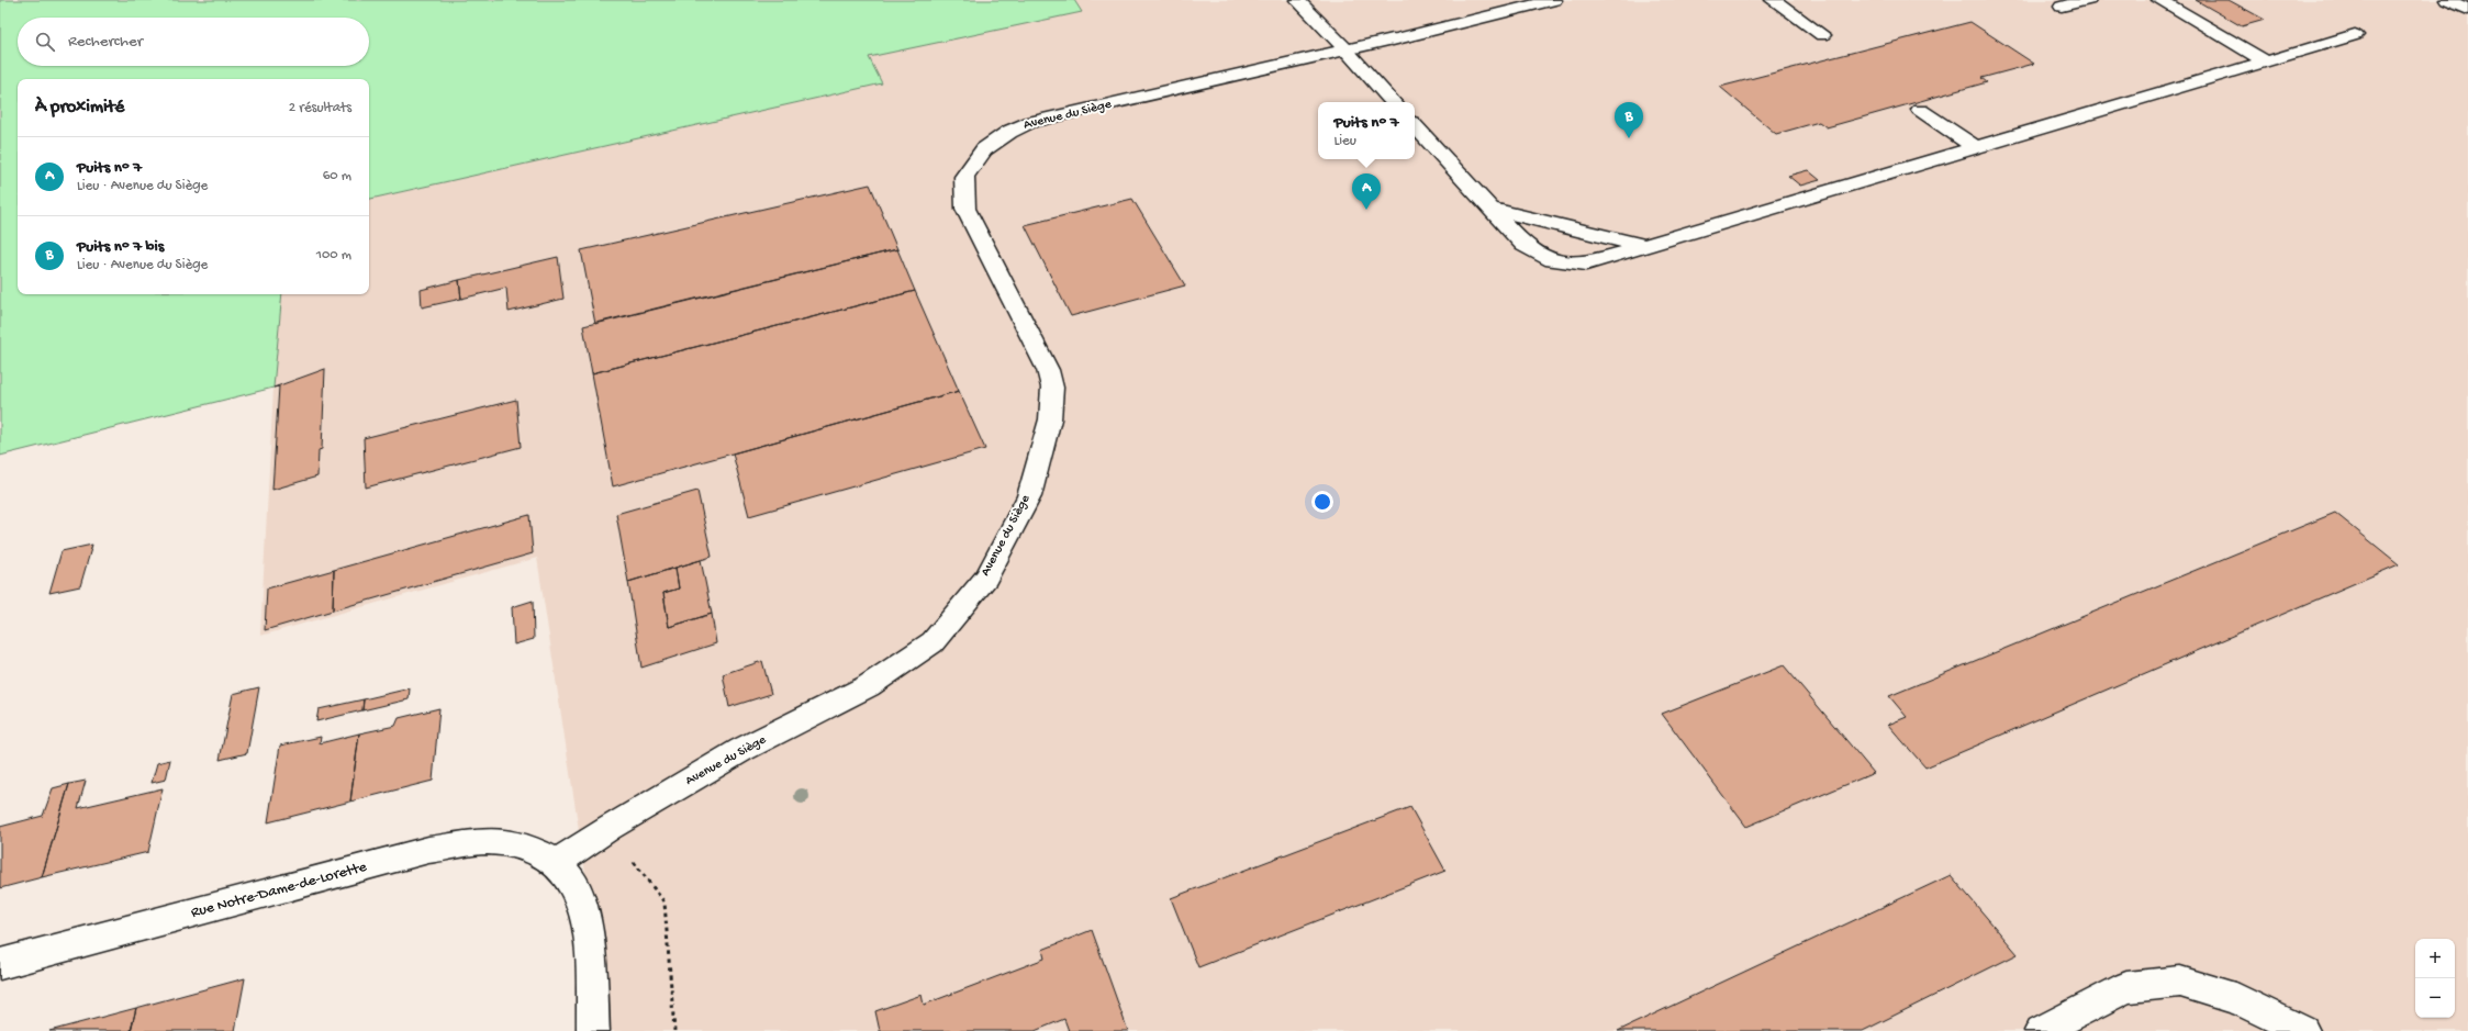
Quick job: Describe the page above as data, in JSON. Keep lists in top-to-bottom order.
{
  "streets": {
    "street": ["Avenue du Siège", "Rue Notre-Dame-de-Lorette"]
  },
  "crossings": [
    ["Avenue du Siège", "Rue Notre-Dame-de-Lorette"]
  ],
  "page": {
    "search": "Rechercher",
    "heading": ["À proximité", "2 résultats"],
    "popup": ["Puits n° 7", "Lieu"],
    "pins": ["B", "A"],
    "list": [
      {
        "mark": "A",
        "name": "Puits n° 7",
        "note": "Lieu · Avenue du Siège",
        "value": "60 m"
      },
      {
        "mark": "B",
        "name": "Puits n° 7 bis",
        "note": "Lieu · Avenue du Siège",
        "value": "100 m"
      }
    ],
    "map_buttons": ["+", "−"]
  }
}
